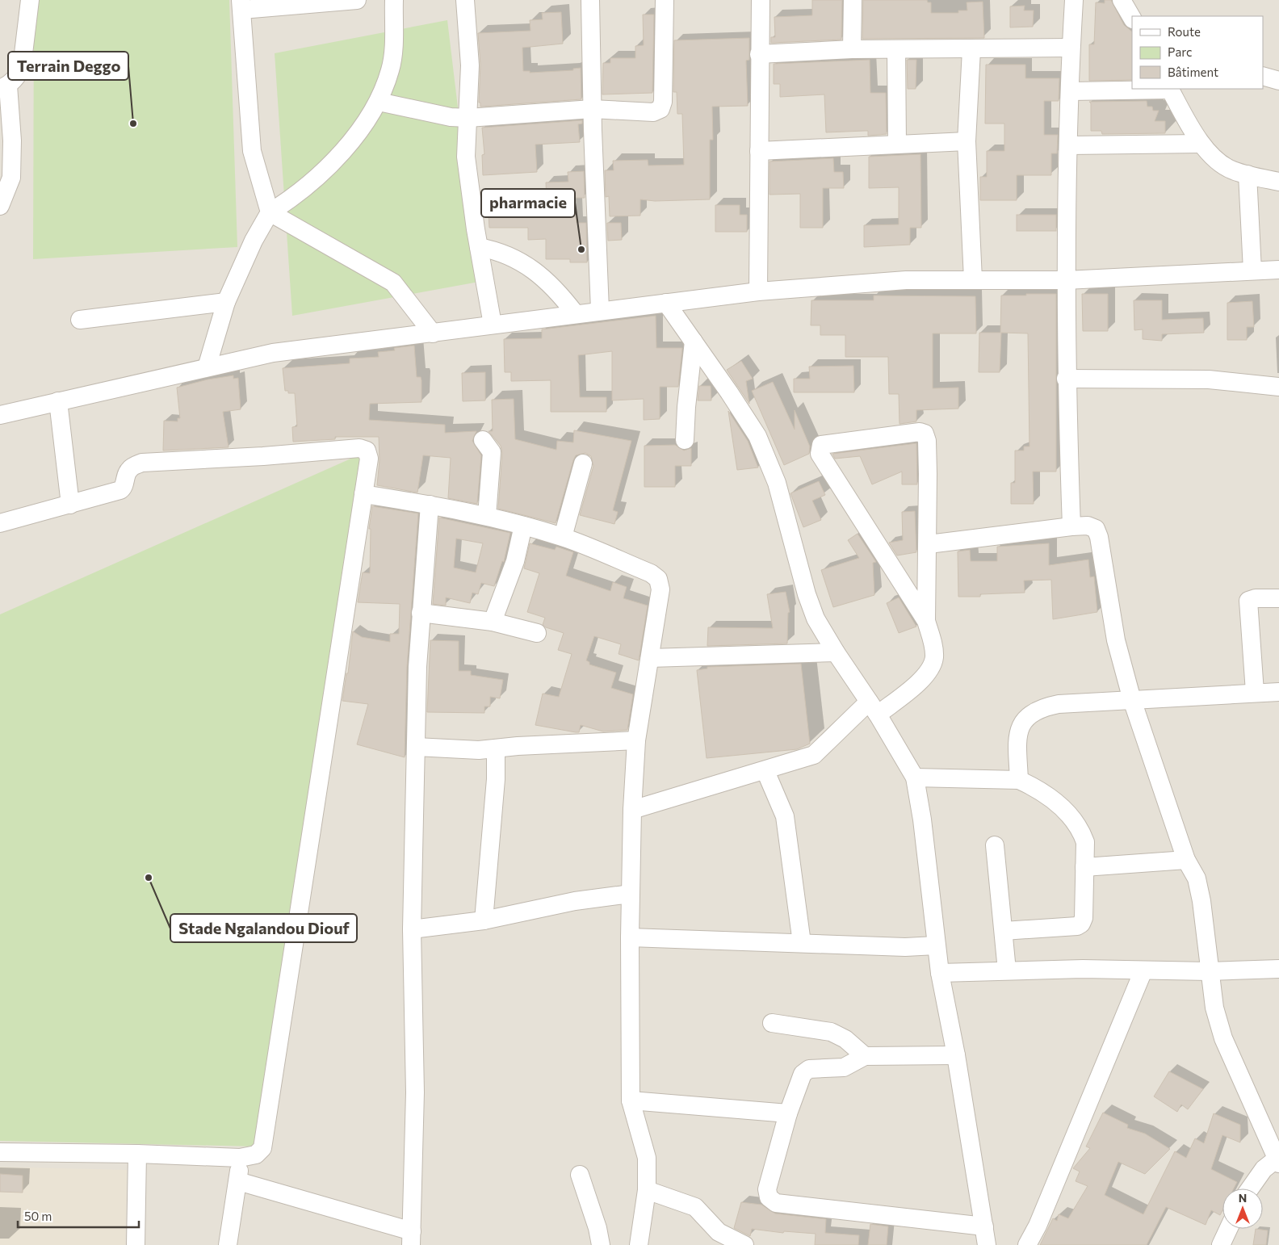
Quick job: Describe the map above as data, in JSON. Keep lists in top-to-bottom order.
{
  "places": ["Terrain Deggo", "pharmacie", "Stade Ngalandou Diouf"],
  "legend": ["Route", "Parc", "Bâtiment"],
  "scale_bar": "50 m",
  "north": "top"
}
